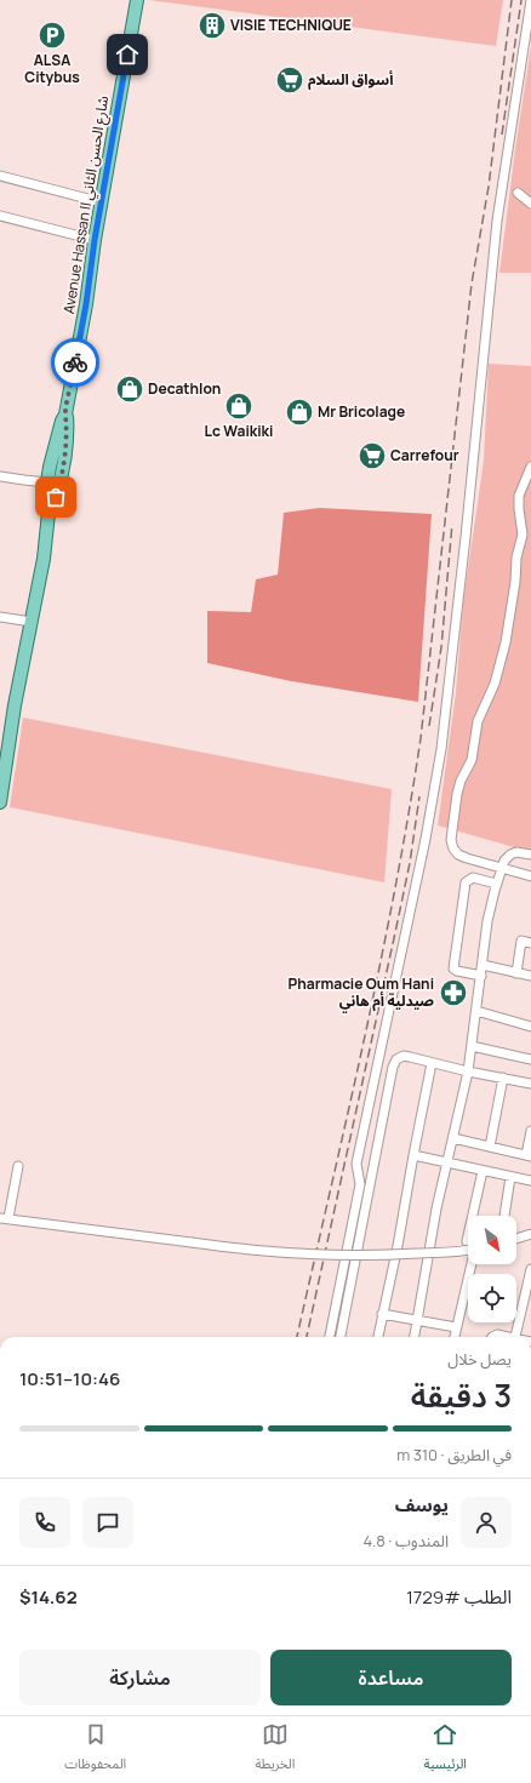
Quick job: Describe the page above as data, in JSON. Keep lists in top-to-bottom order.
{
  "streets": {
    "main road": ["Avenue Hassan II شارع الحسن الثاني"]
  },
  "places": {
    "building": ["VISIE TECHNIQUE"],
    "parking": ["ALSA Citybus"],
    "supermarket": ["أسواق السلام", "Carrefour"],
    "shop": ["Decathlon", "Lc Waikiki", "Mr Bricolage"],
    "pharmacy": ["Pharmacie Oum Hani صيدلية أم هاني"]
  },
  "north": "bottom right",
  "page": {
    "heading": ["3 دقيقة", "يصل خلال", "10:46–10:51"],
    "panel": [
      "يوسف",
      "المندوب · 4.8",
      "الطلب #1729",
      "$14.62"
    ],
    "bar": "في الطريق · 310 m",
    "buttons": ["مساعدة", "مشاركة"],
    "tabs": ["الرئيسية", "الخريطة", "المحفوظات"]
  }
}
